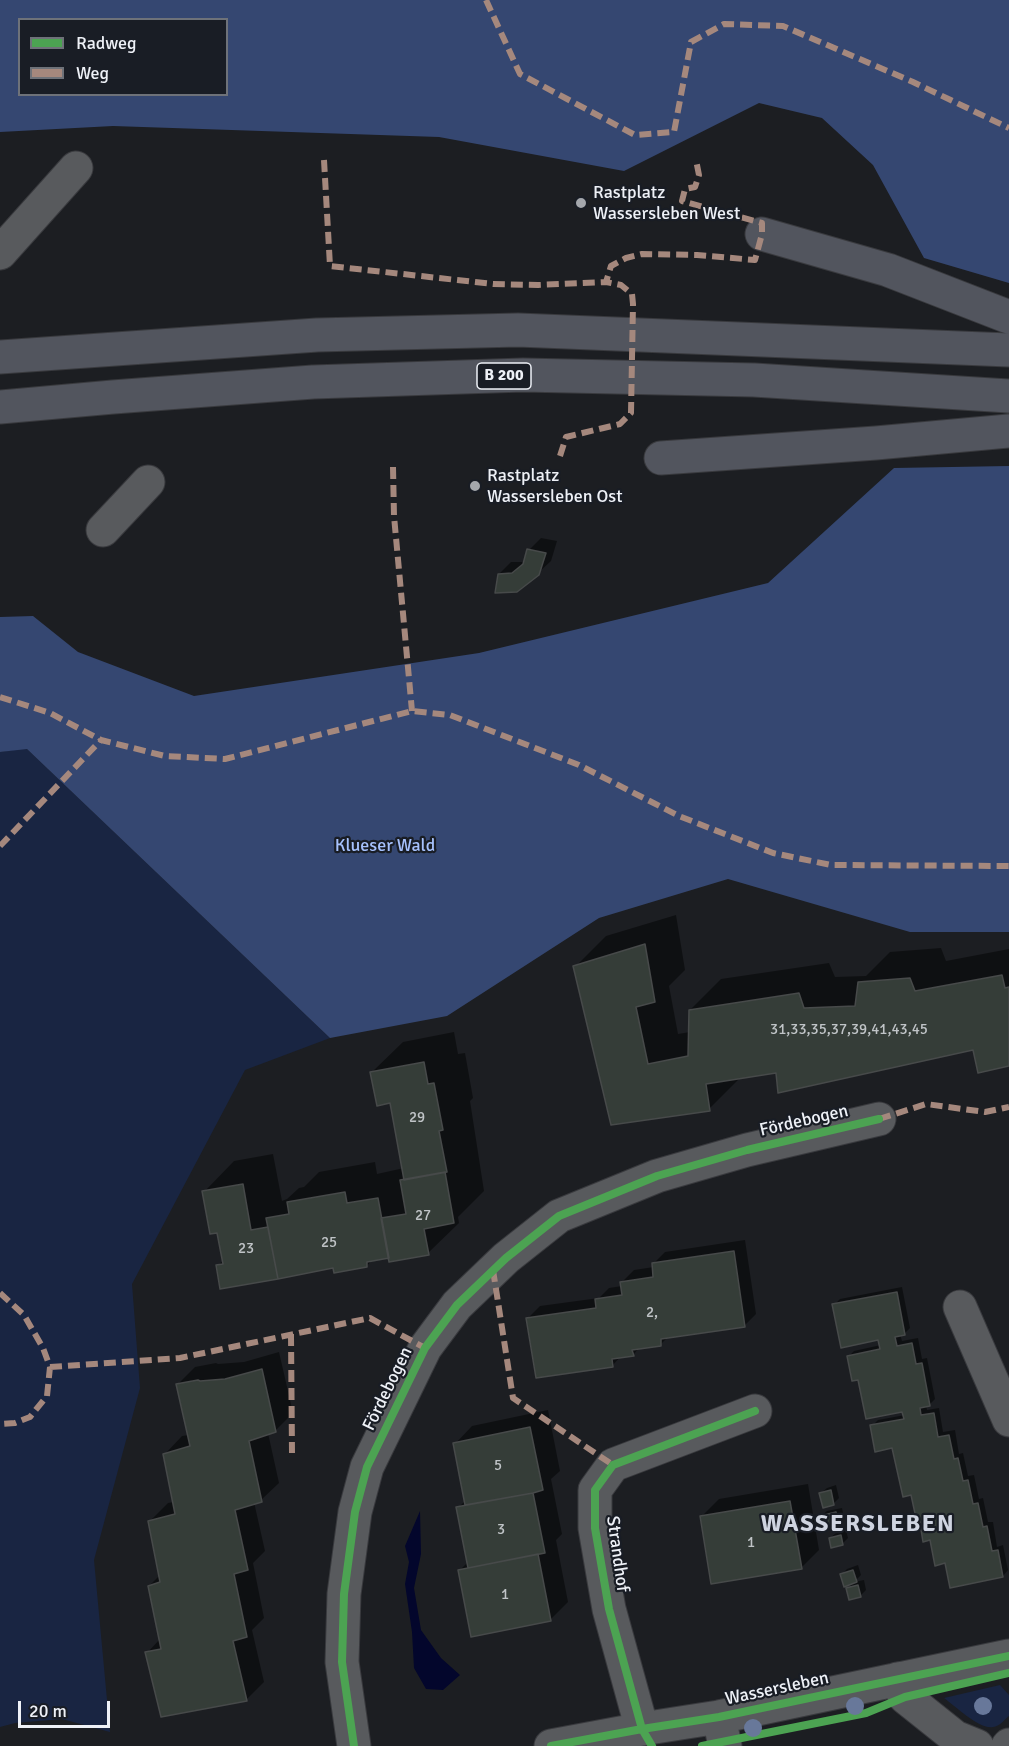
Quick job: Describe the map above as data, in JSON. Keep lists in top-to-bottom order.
{
  "streets": {
    "highway": ["B 200"],
    "street": ["Fördebogen", "Strandhof", "Wassersleben"]
  },
  "crossings": [
    ["Strandhof", "Wassersleben"]
  ],
  "districts": ["WASSERSLEBEN"],
  "parks": ["Klueser Wald"],
  "places": ["Rastplatz Wassersleben West", "Rastplatz Wassersleben Ost"],
  "house_numbers": [
    "31,33,35,37,39,41,43,45",
    "29",
    "27",
    "25",
    "23",
    "2,",
    "5",
    "3",
    "1",
    "1"
  ],
  "legend": ["Radweg", "Weg"],
  "scale_bar": "20 m"
}
